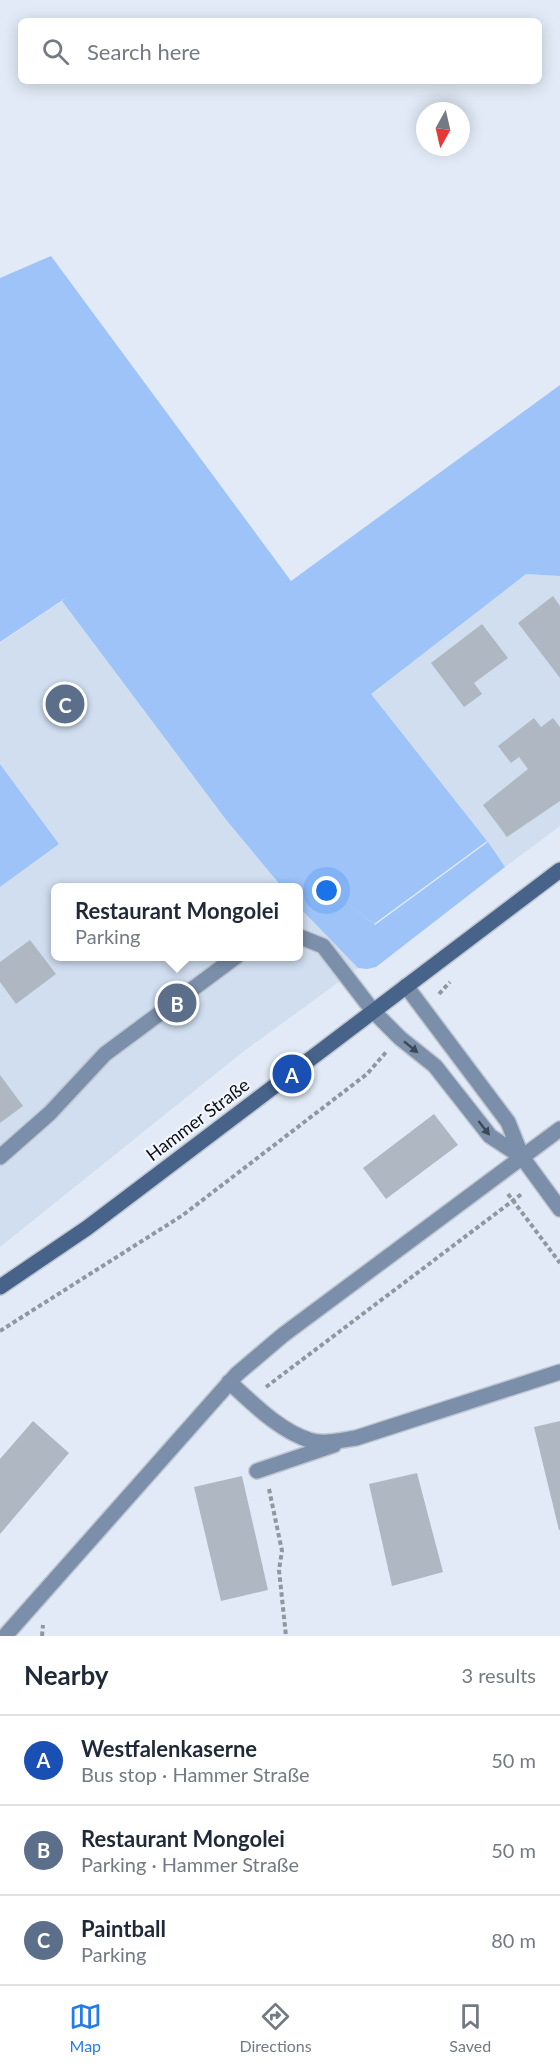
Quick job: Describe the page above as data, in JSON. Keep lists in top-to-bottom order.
{
  "streets": {
    "main road": ["Hammer Straße"]
  },
  "north": "bottom",
  "page": {
    "search": "Search here",
    "pins": ["C", "B", "A"],
    "popup": ["Restaurant Mongolei", "Parking"],
    "heading": ["Nearby", "3 results"],
    "list": [
      {
        "mark": "A",
        "name": "Westfalenkaserne",
        "note": "Bus stop · Hammer Straße",
        "value": "50 m"
      },
      {
        "mark": "B",
        "name": "Restaurant Mongolei",
        "note": "Parking · Hammer Straße",
        "value": "50 m"
      },
      {
        "mark": "C",
        "name": "Paintball",
        "note": "Parking",
        "value": "80 m"
      }
    ],
    "nav": ["Map", "Directions", "Saved"]
  }
}
